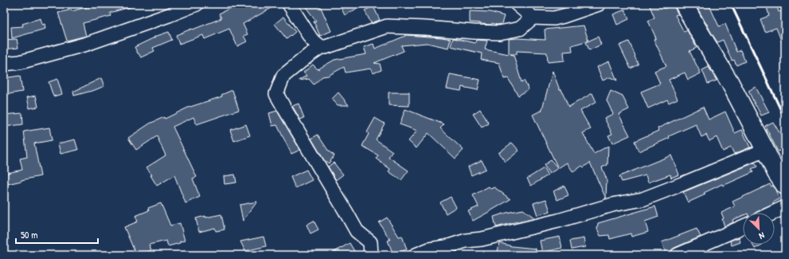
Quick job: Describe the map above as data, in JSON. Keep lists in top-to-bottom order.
{
  "scale_bar": "50 m",
  "north": "bottom right"
}
